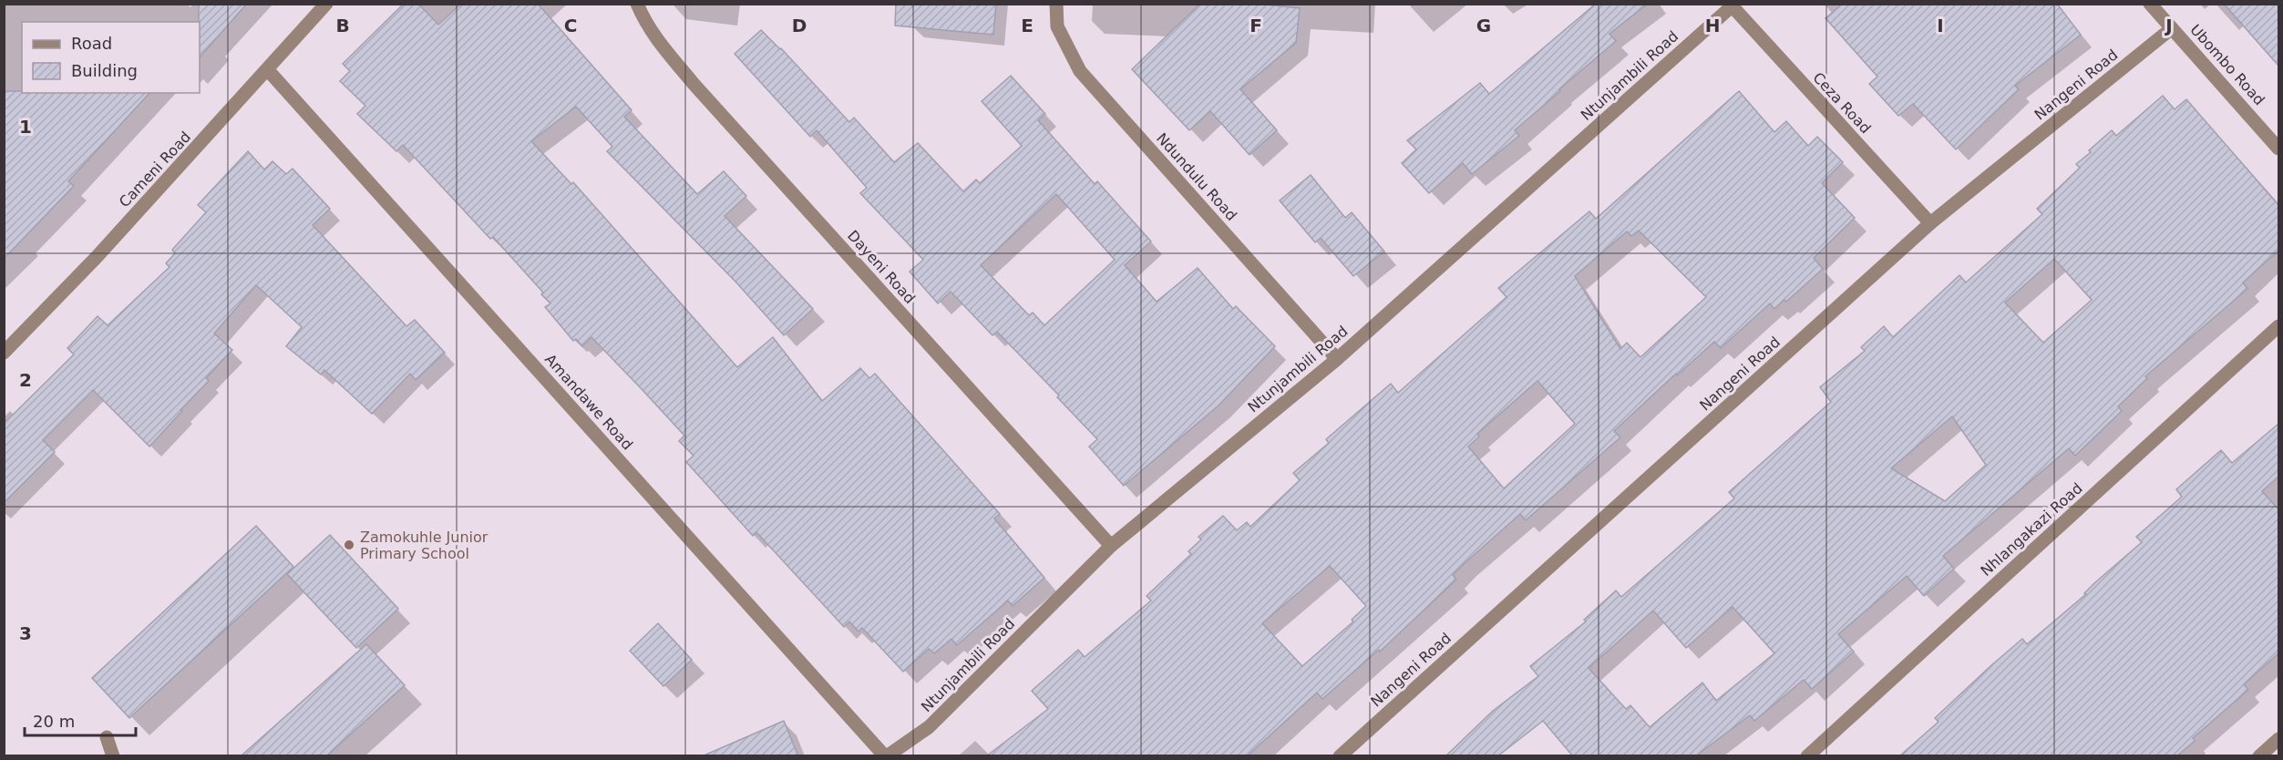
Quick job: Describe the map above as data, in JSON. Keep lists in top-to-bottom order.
{
  "streets": {
    "street": [
      "Ubombo Road",
      "Ntunjambili Road",
      "Nangeni Road",
      "Ceza Road",
      "Cameni Road",
      "Ndundulu Road",
      "Dayeni Road",
      "Amandawe Road",
      "Nhlangakazi Road"
    ]
  },
  "crossings": [
    ["Ubombo Road", "Nangeni Road"],
    ["Ntunjambili Road", "Ceza Road"],
    ["Ntunjambili Road", "Ndundulu Road"],
    ["Ntunjambili Road", "Dayeni Road"],
    ["Ntunjambili Road", "Amandawe Road"],
    ["Nangeni Road", "Ceza Road"],
    ["Cameni Road", "Amandawe Road"]
  ],
  "places": ["Zamokuhle Junior Primary School"],
  "legend": ["Road", "Building"],
  "scale_bar": "20 m",
  "grid": {
    "columns": [
      "B",
      "C",
      "D",
      "E",
      "F",
      "G",
      "H",
      "I",
      "J"
    ],
    "rows": ["1", "2", "3"]
  }
}
